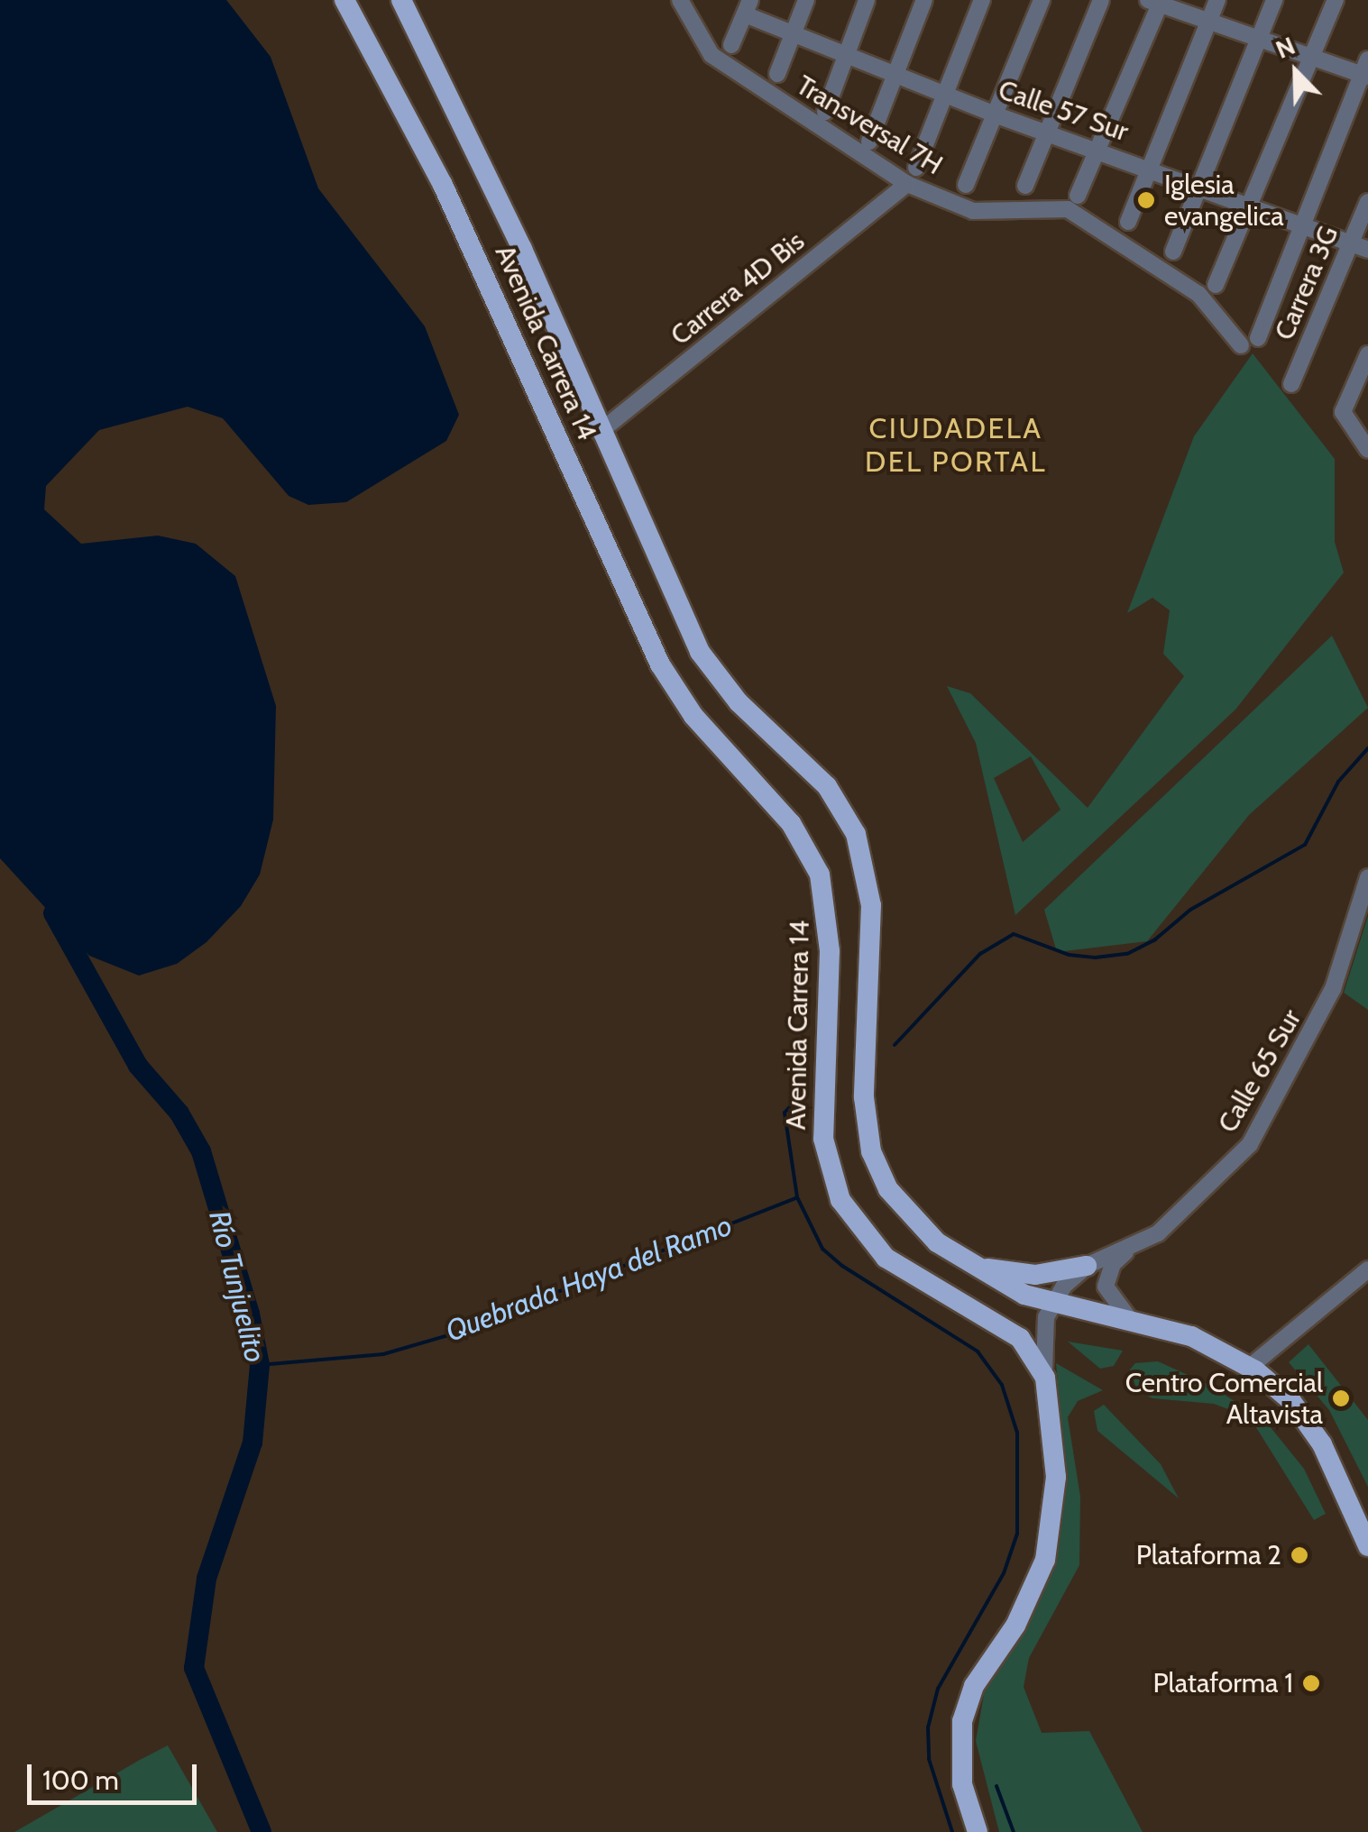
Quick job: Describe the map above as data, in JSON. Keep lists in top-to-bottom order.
{
  "streets": {
    "main road": ["Avenida Carrera 14"],
    "street": [
      "Calle 57 Sur",
      "Transversal 7H",
      "Carrera 3G",
      "Carrera 4D Bis",
      "Calle 65 Sur"
    ]
  },
  "crossings": [
    ["Calle 57 Sur", "Carrera 3G"],
    ["Transversal 7H", "Carrera 4D Bis"],
    ["Carrera 4D Bis", "Avenida Carrera 14"],
    ["Avenida Carrera 14", "Calle 65 Sur"]
  ],
  "districts": ["CIUDADELA DEL PORTAL"],
  "water": ["Quebrada Haya del Ramo", "Río Tunjuelito"],
  "places": [
    "Iglesia evangelica",
    "Centro Comercial Altavista",
    "Plataforma 2",
    "Plataforma 1"
  ],
  "scale_bar": "100 m",
  "north": "top left"
}
